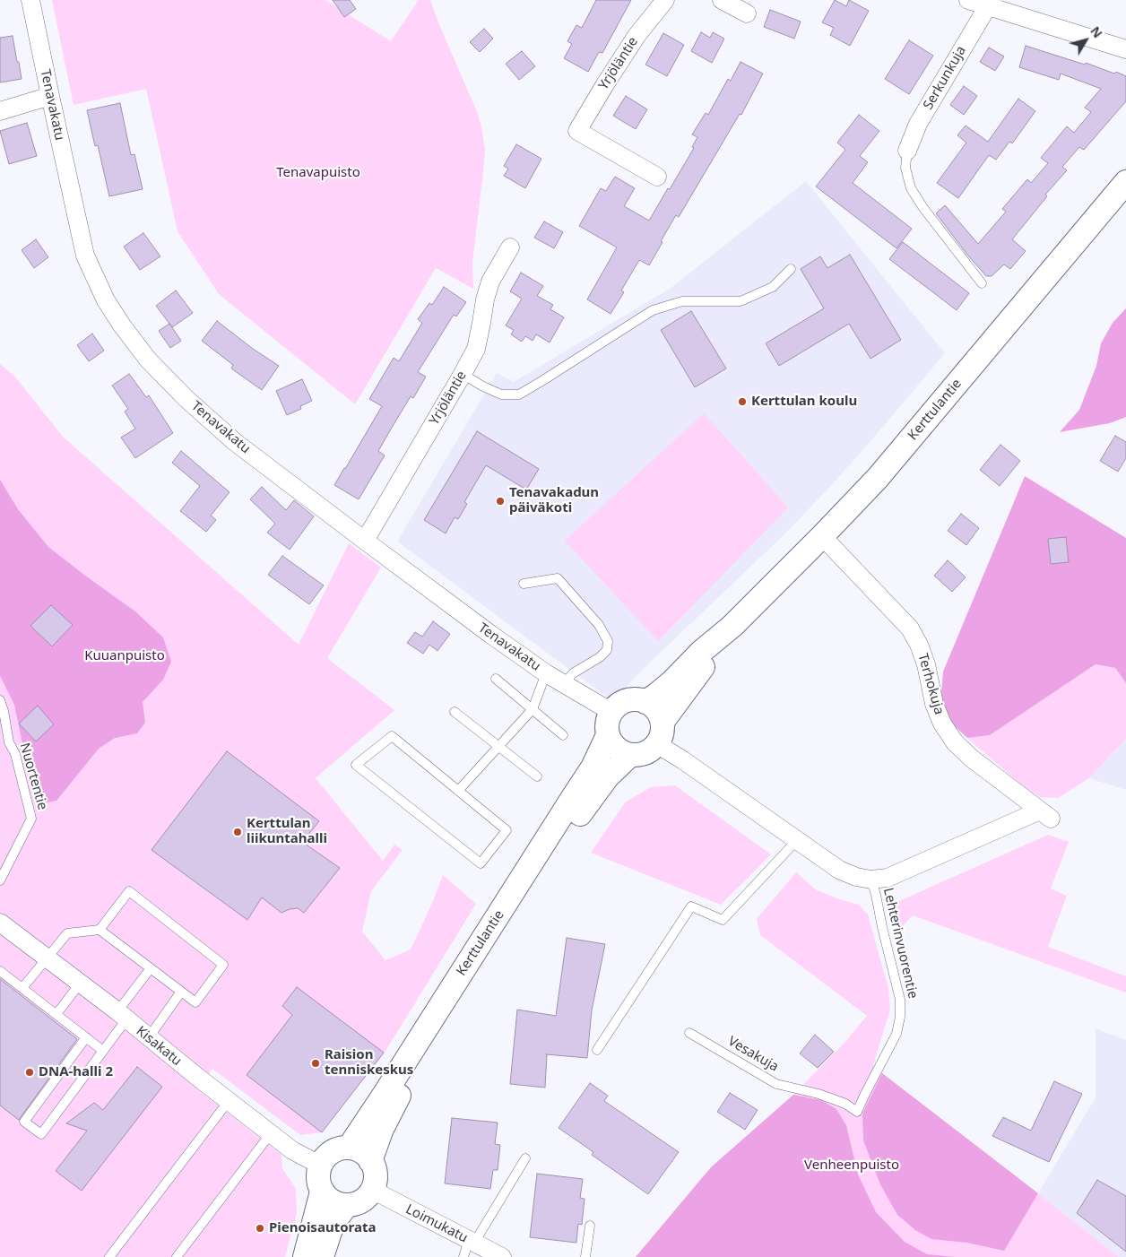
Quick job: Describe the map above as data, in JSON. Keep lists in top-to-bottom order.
{
  "streets": {
    "street": [
      "Yrjöläntie",
      "Serkunkuja",
      "Tenavakatu",
      "Kerttulantie",
      "Terhokuja",
      "Kisakatu",
      "Loimukatu"
    ],
    "lane": ["Nuortentie", "Lehterinvuorentie", "Vesakuja"]
  },
  "crossings": [
    ["Yrjöläntie", "Tenavakatu"],
    ["Tenavakatu", "Kerttulantie"],
    ["Kerttulantie", "Terhokuja"],
    ["Kerttulantie", "Kisakatu"],
    ["Kerttulantie", "Loimukatu"],
    ["Terhokuja", "Lehterinvuorentie"],
    ["Lehterinvuorentie", "Vesakuja"],
    ["Kisakatu", "Loimukatu"]
  ],
  "parks": ["Tenavapuisto", "Kuuanpuisto", "Venheenpuisto"],
  "places": [
    "Kerttulan koulu",
    "Tenavakadun päiväkoti",
    "Kerttulan liikuntahalli",
    "Raision tenniskeskus",
    "DNA-halli 2",
    "Pienoisautorata"
  ],
  "north": "top right"
}
